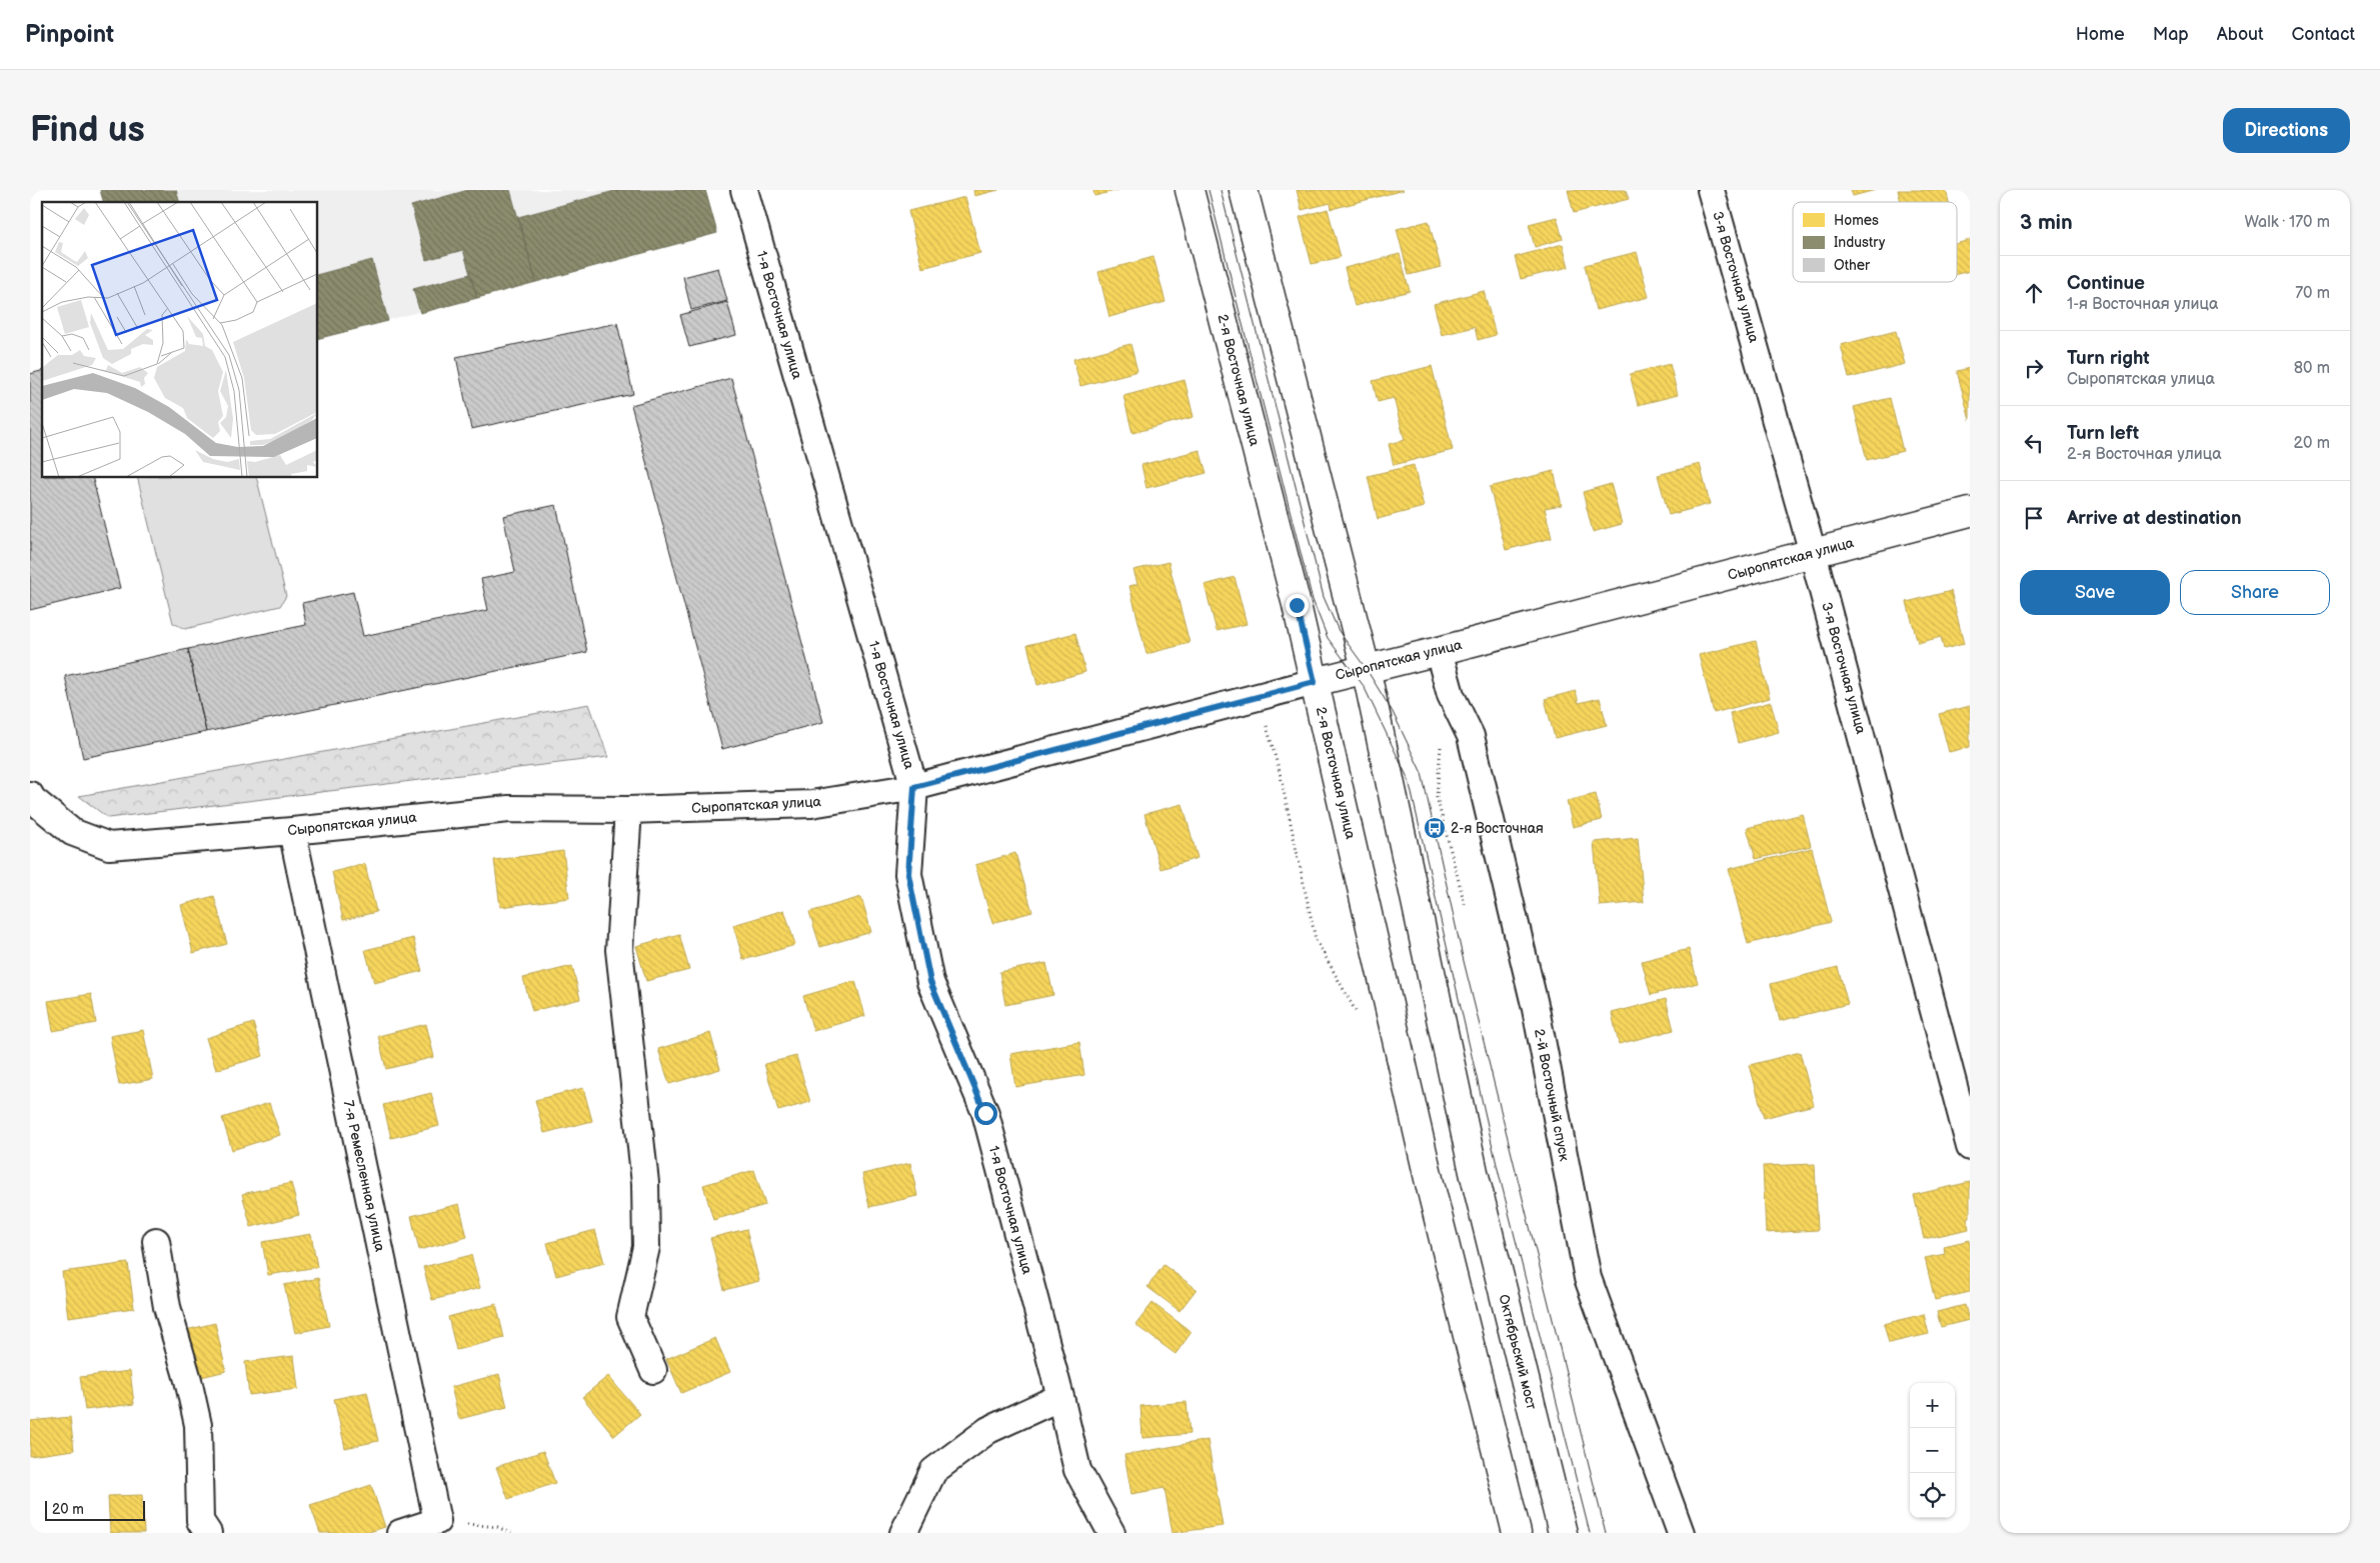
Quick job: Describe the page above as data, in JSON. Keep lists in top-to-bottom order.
{
  "streets": {
    "main road": ["2-я Восточная улица", "Сыропятская улица", "Октябрьский мост"],
    "street": [
      "3-я Восточная улица",
      "1-я Восточная улица",
      "2-й Восточный спуск",
      "7-я Ремесленная улица"
    ]
  },
  "crossings": [
    ["3-я Восточная улица", "Сыропятская улица"],
    ["1-я Восточная улица", "Сыропятская улица"],
    ["2-я Восточная улица", "Сыропятская улица"],
    ["Сыропятская улица", "2-й Восточный спуск"],
    ["Сыропятская улица", "7-я Ремесленная улица"],
    ["Сыропятская улица", "Октябрьский мост"]
  ],
  "places": {
    "bus stop": ["2-я Восточная"]
  },
  "legend": ["Homes", "Industry", "Other"],
  "scale_bar": "20 m",
  "page": {
    "header": "Pinpoint",
    "nav": [
      "Home",
      "Map",
      "About",
      "Contact"
    ],
    "buttons": [
      "Directions",
      ["Save", "Share"]
    ],
    "title": "Find us",
    "heading": ["3 min", "Walk · 170 m"],
    "list": [
      ["Continue", "1-я Восточная улица", "70 m"],
      ["Turn right", "Сыропятская улица", "80 m"],
      ["Turn left", "2-я Восточная улица", "20 m"],
      "Arrive at destination"
    ],
    "map_buttons": ["+", "−"],
    "scale": "20 m"
  }
}
